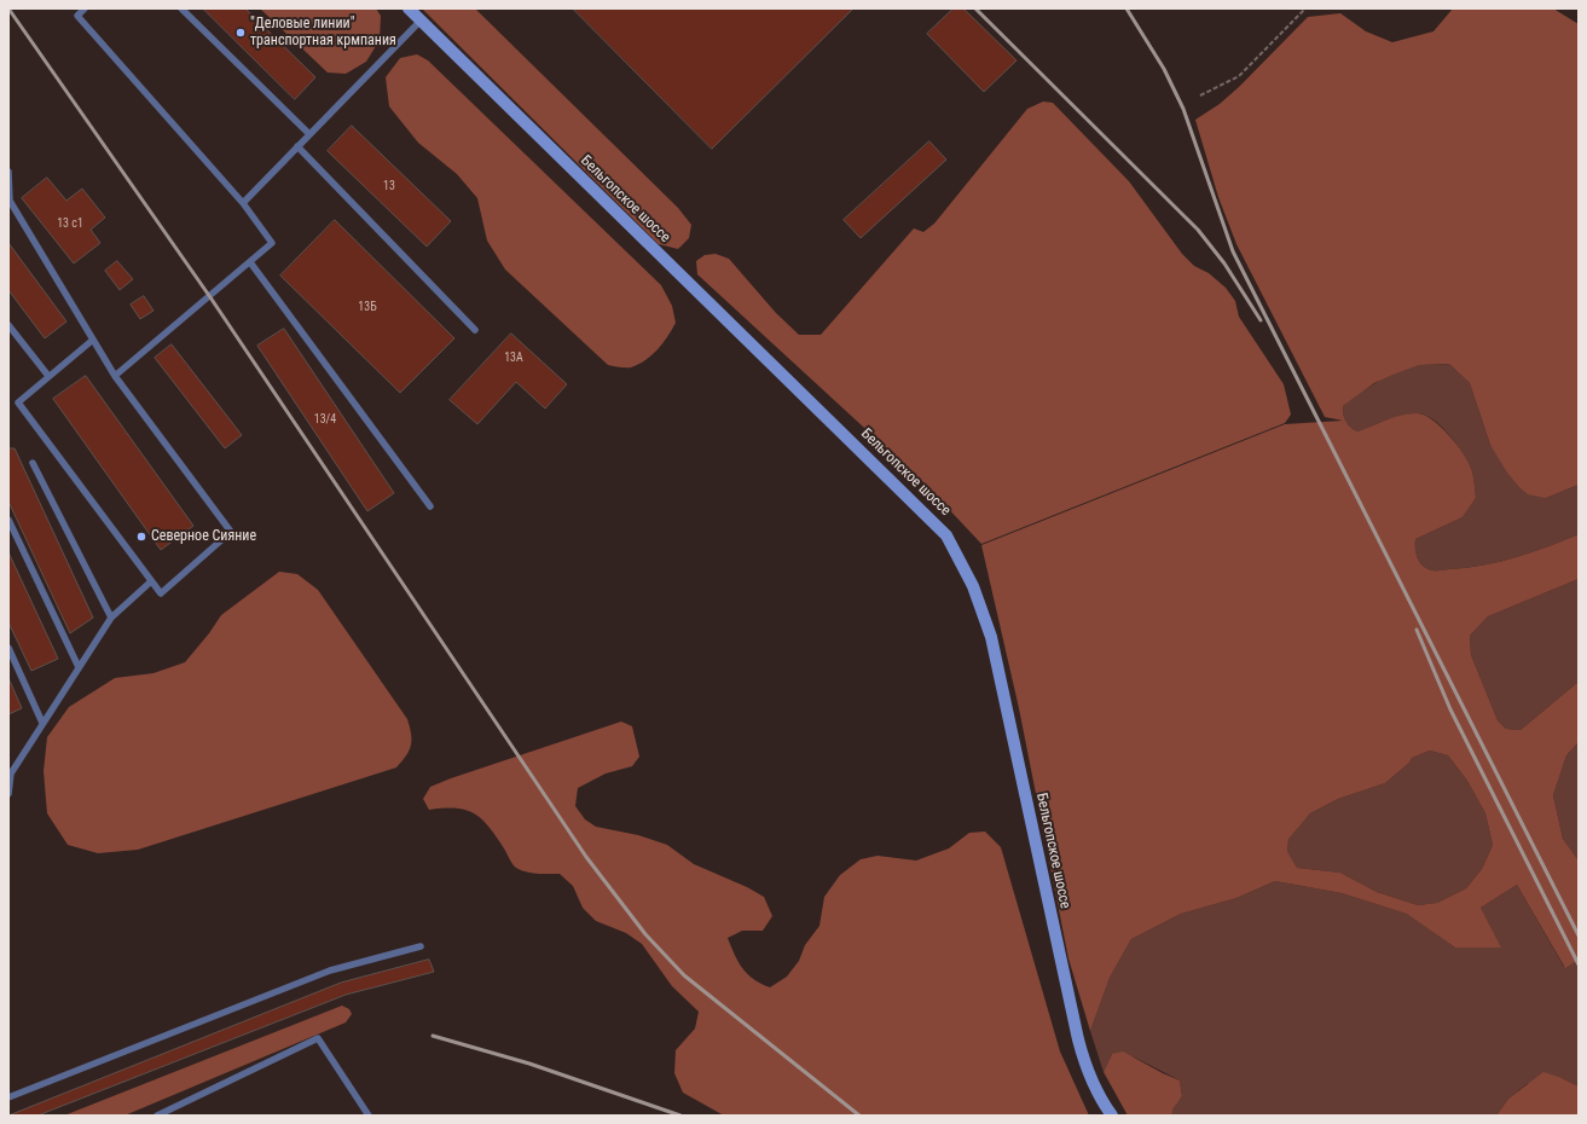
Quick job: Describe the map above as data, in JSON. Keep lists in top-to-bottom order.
{
  "streets": {
    "street": ["Бельгопское шоссе"]
  },
  "places": ["\"Деловые линии\" транспортная крмпания", "Северное Сияние"],
  "house_numbers": [
    "13",
    "13 с1",
    "13Б",
    "13А",
    "13/4"
  ]
}
